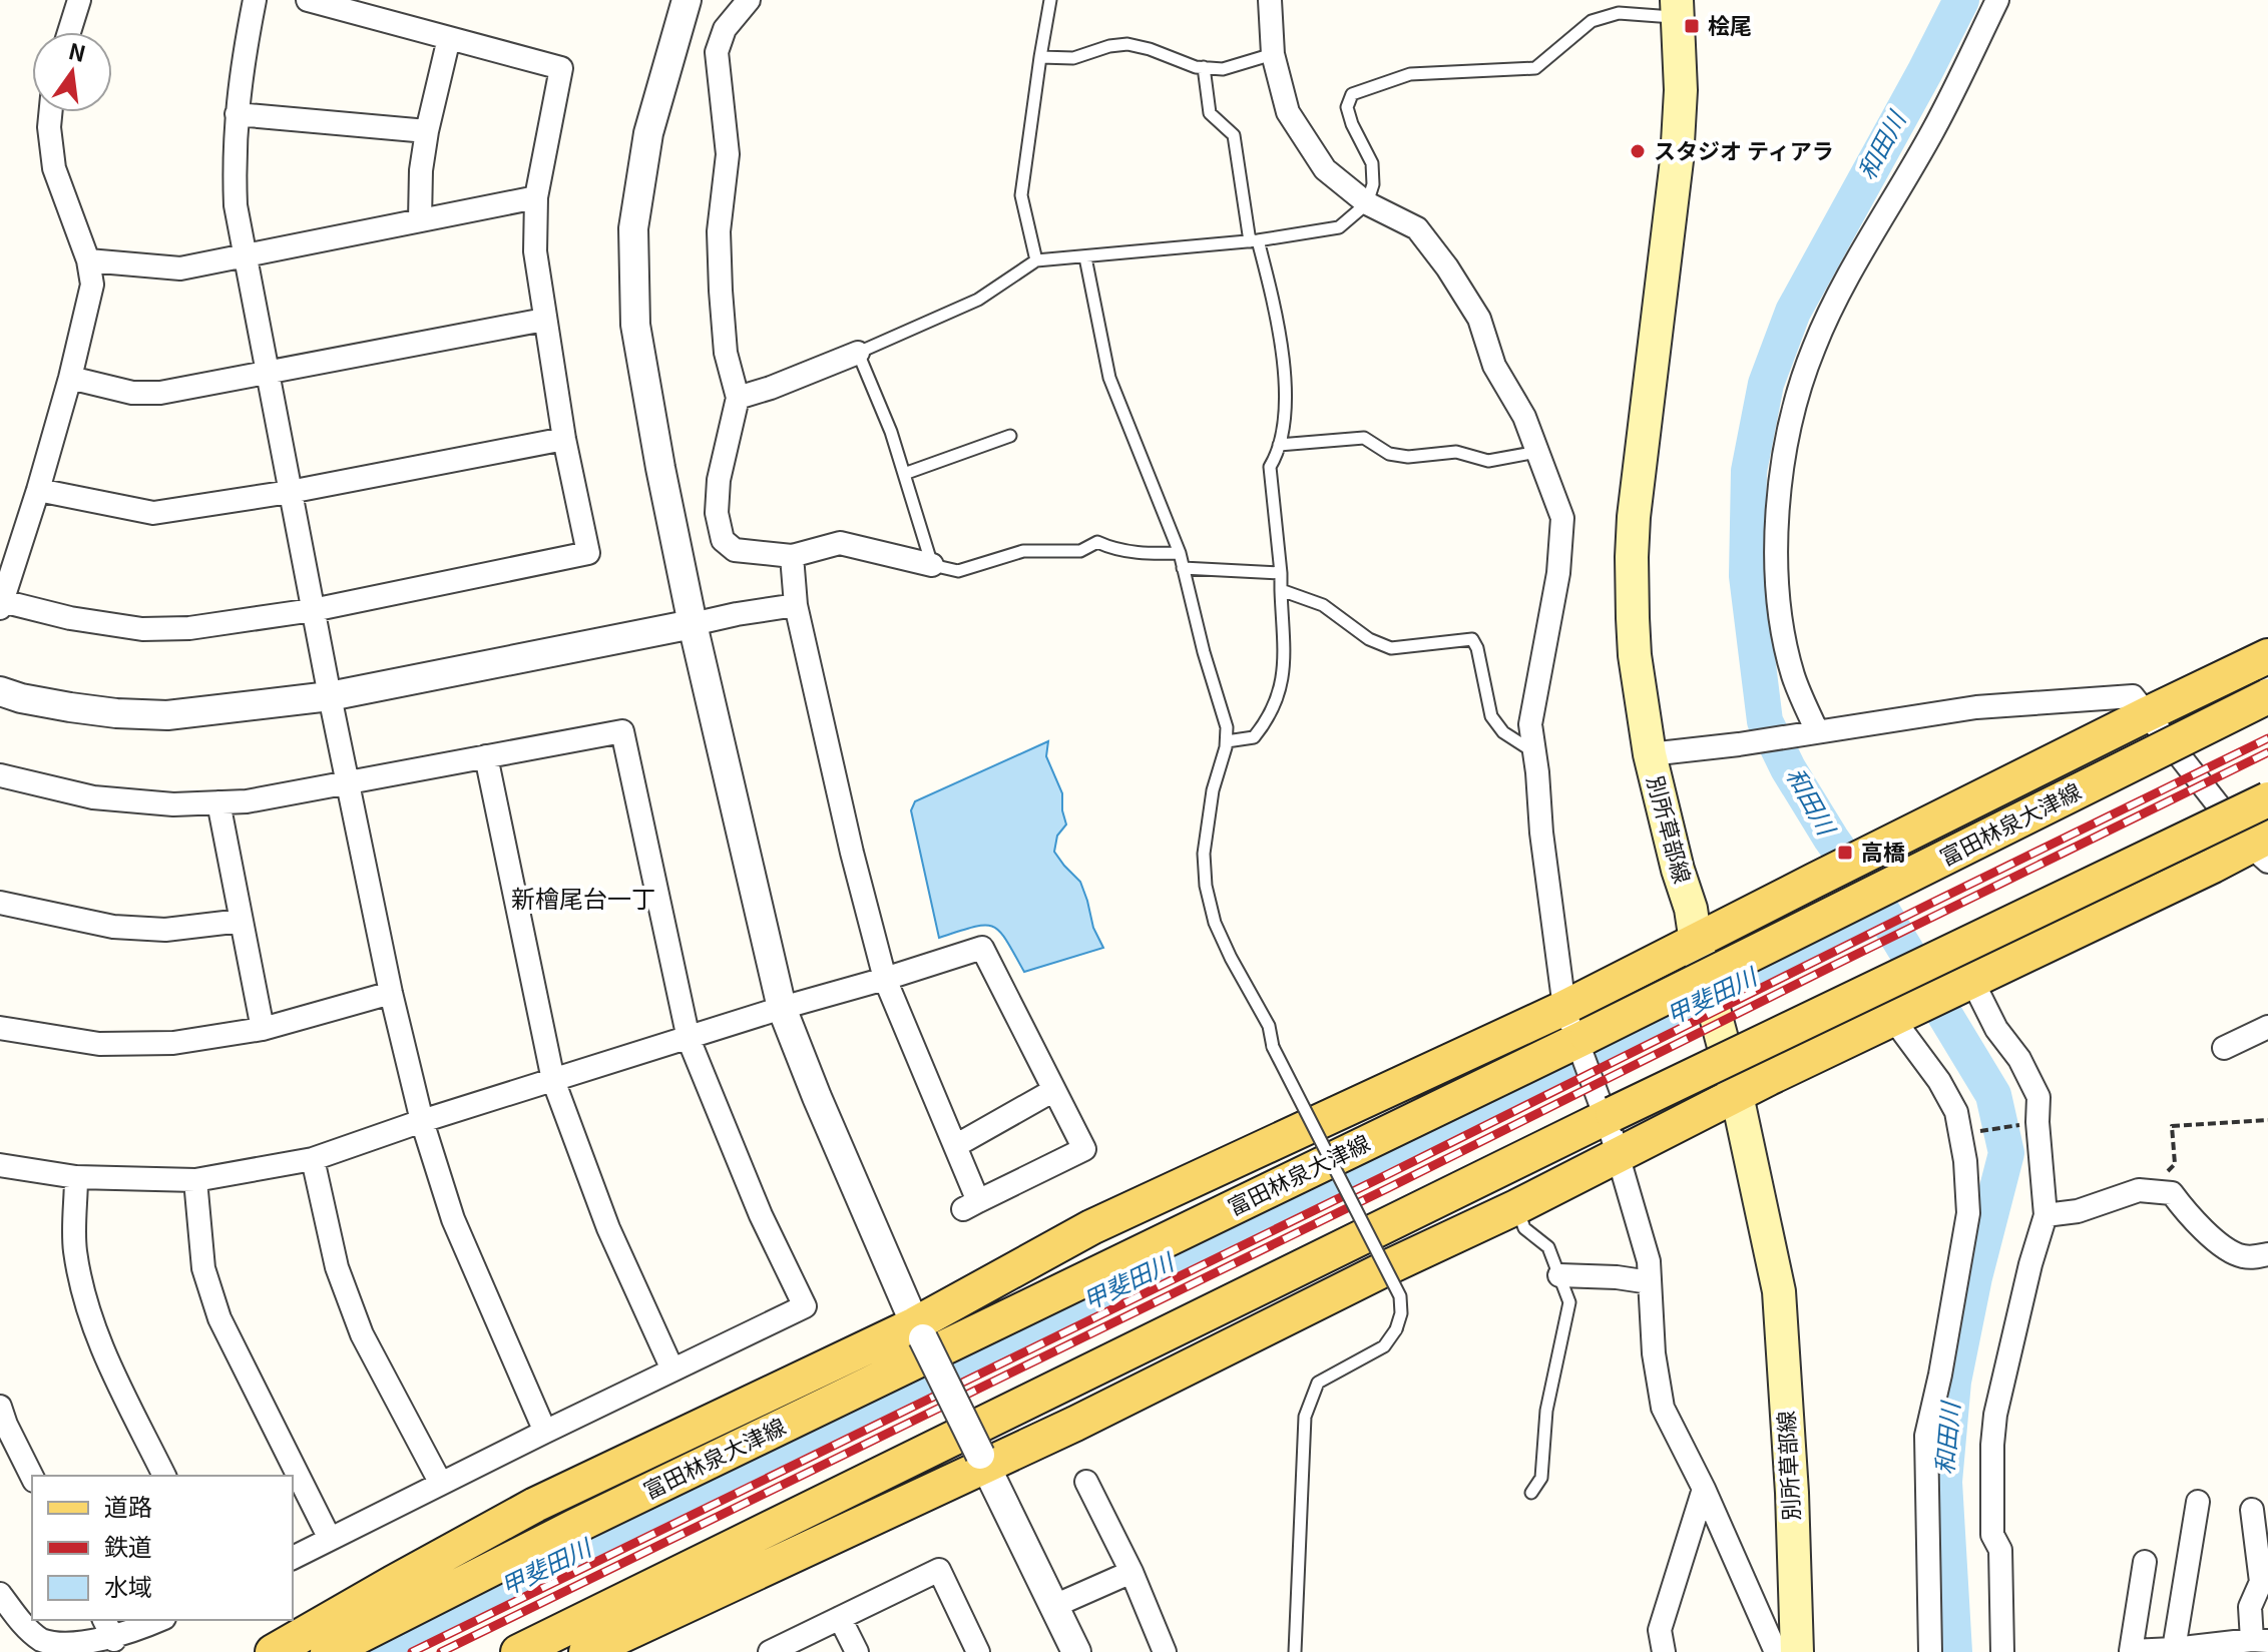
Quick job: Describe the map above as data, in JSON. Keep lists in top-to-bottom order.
{
  "streets": {
    "main road": ["富田林泉大津線", "別所草部線"]
  },
  "districts": ["新檜尾台一丁"],
  "water": ["和田川", "甲斐田川"],
  "places": {
    "transit": ["桧尾", "高橋"],
    "other": ["スタジオ ティアラ"]
  },
  "legend": ["道路", "鉄道", "水域"],
  "north": "top"
}
